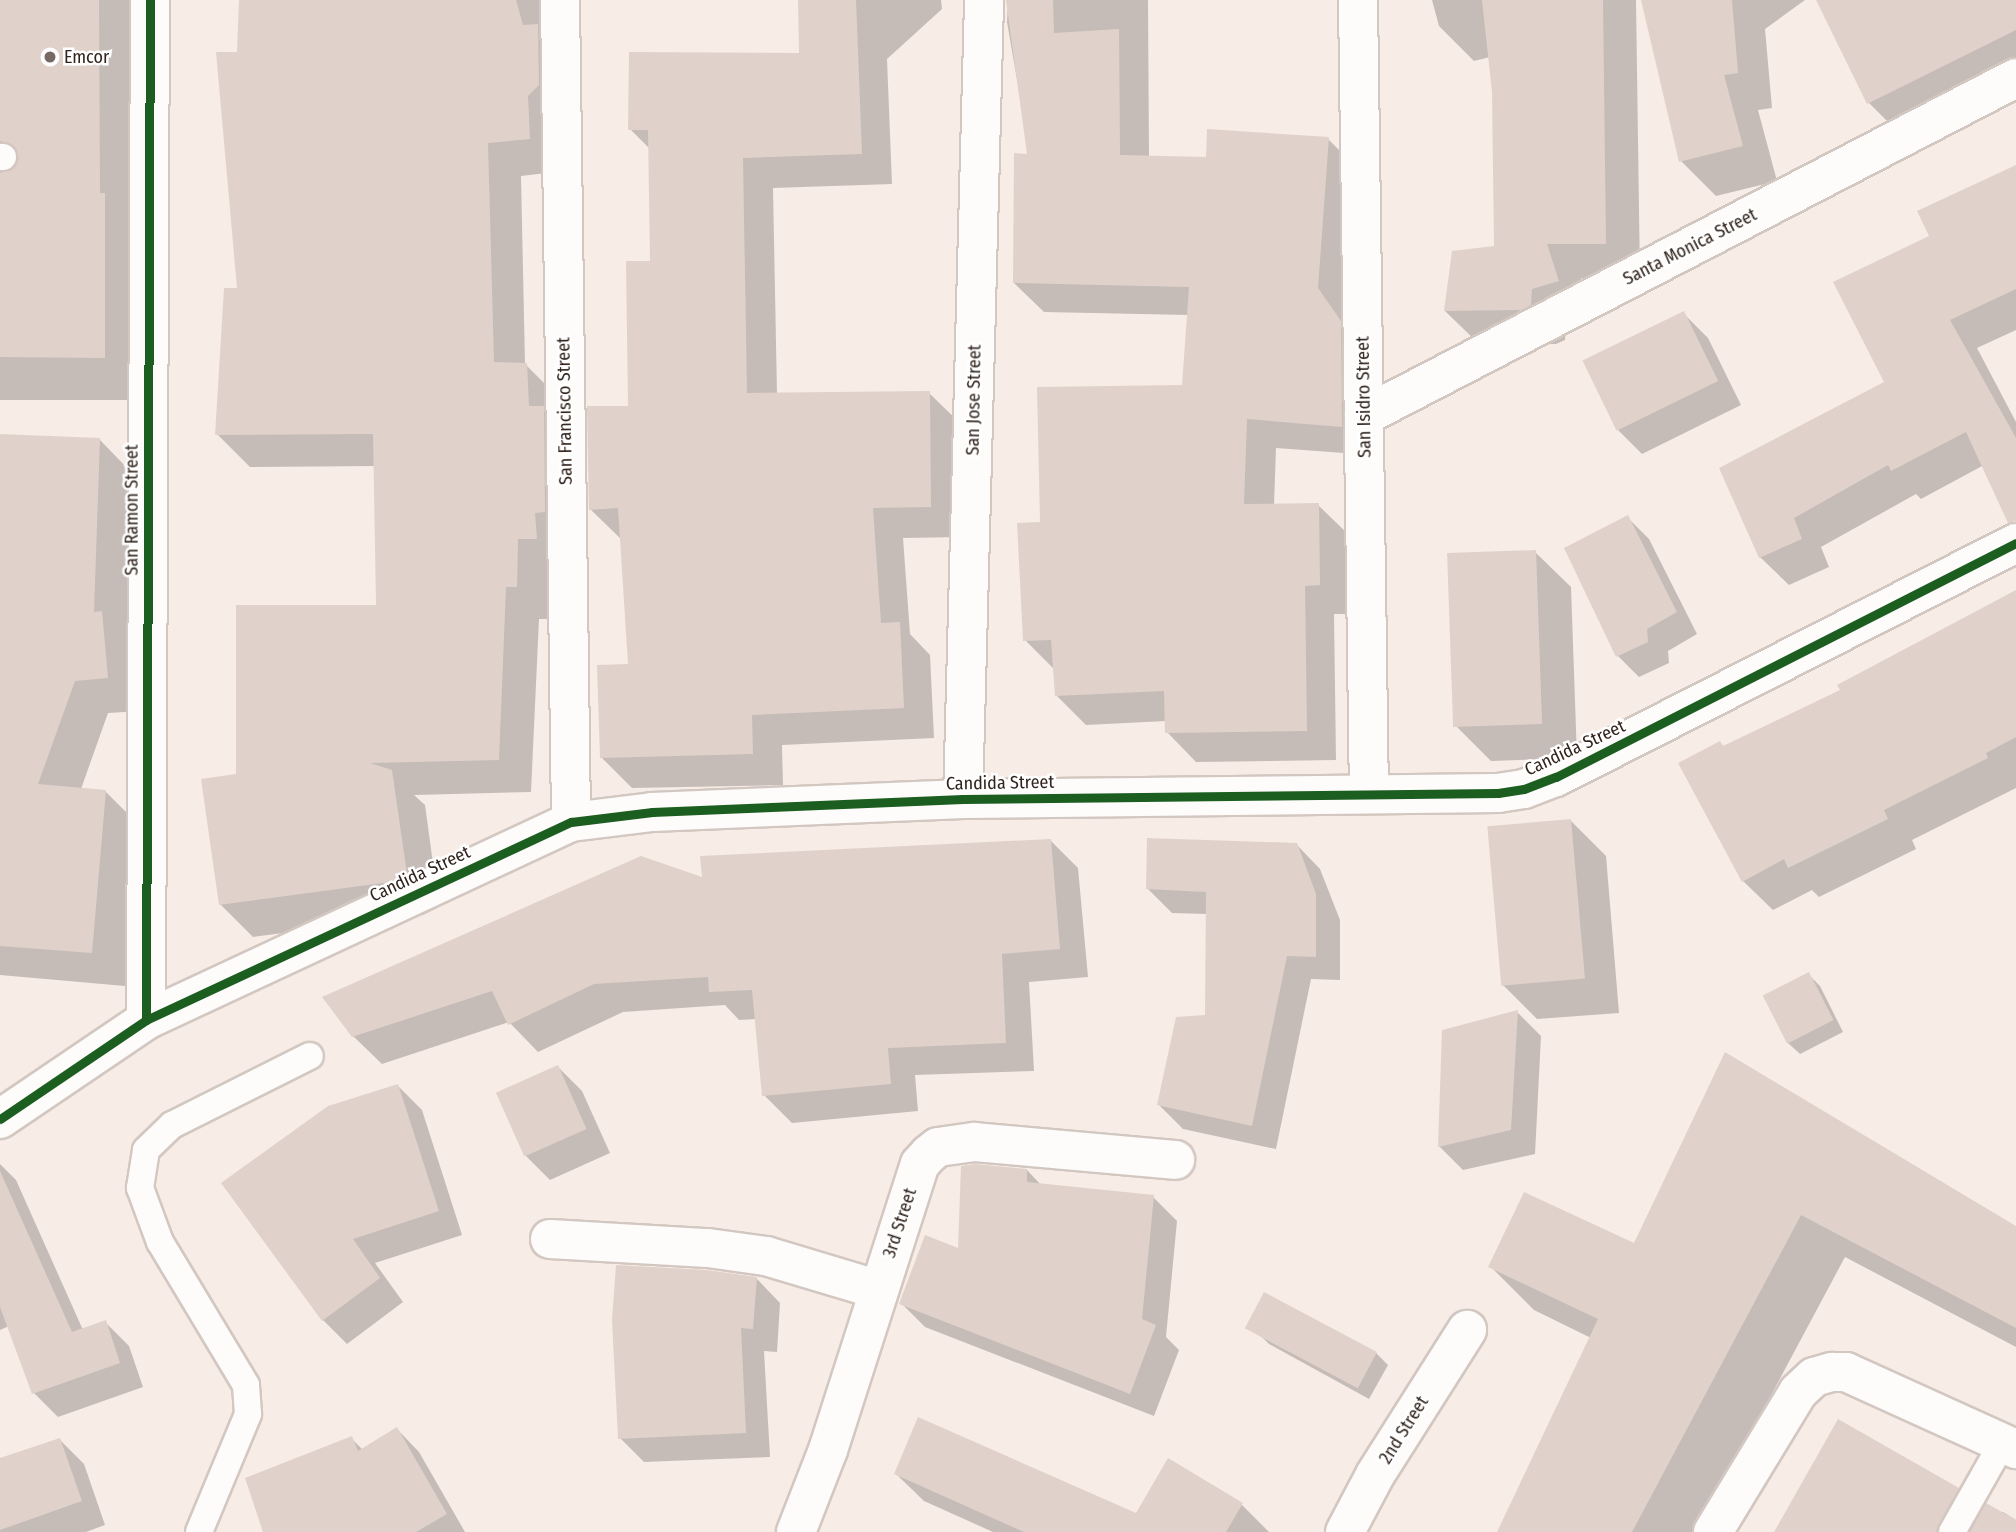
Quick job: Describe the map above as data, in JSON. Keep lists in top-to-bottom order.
{
  "streets": {
    "street": [
      "Santa Monica Street",
      "San Isidro Street",
      "San Jose Street",
      "San Francisco Street",
      "San Ramon Street",
      "Candida Street",
      "3rd Street",
      "2nd Street"
    ]
  },
  "crossings": [
    ["Santa Monica Street", "San Isidro Street"],
    ["San Isidro Street", "Candida Street"],
    ["San Jose Street", "Candida Street"],
    ["San Francisco Street", "Candida Street"],
    ["San Ramon Street", "Candida Street"]
  ],
  "places": ["Emcor"]
}
